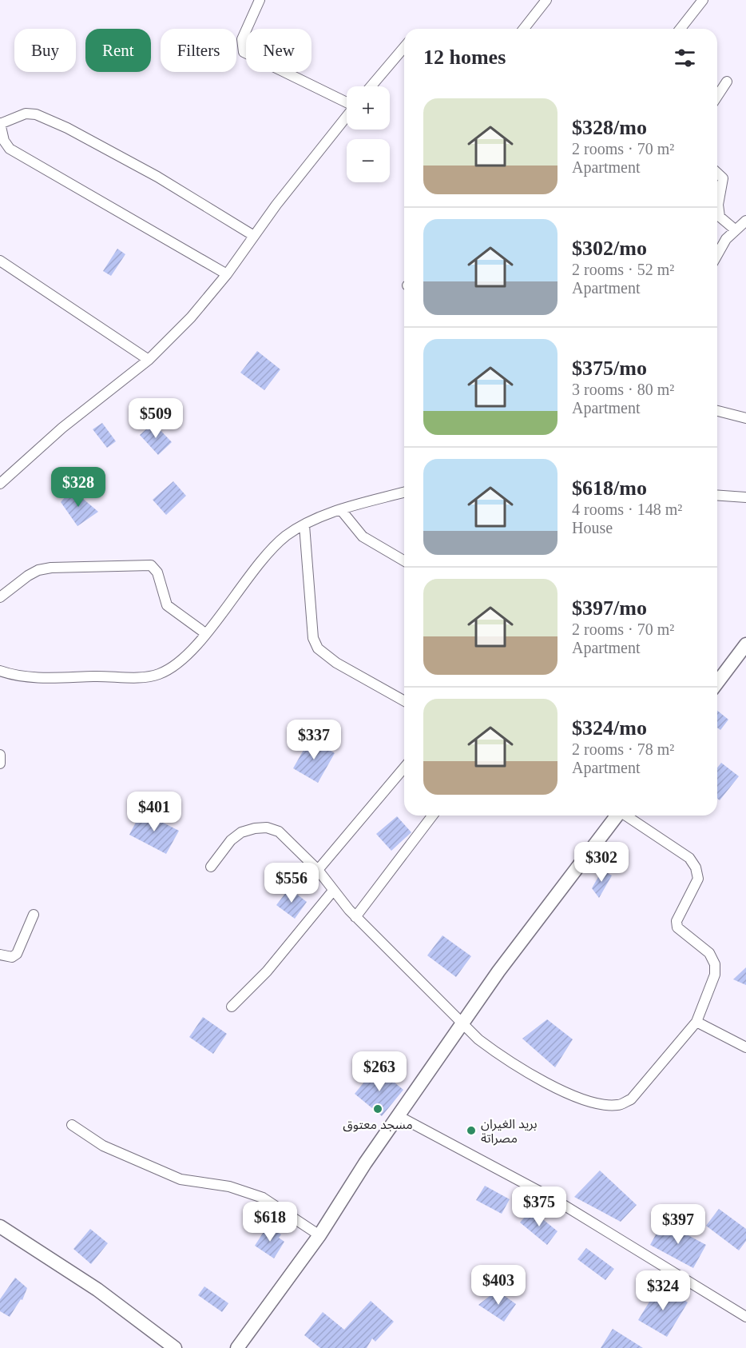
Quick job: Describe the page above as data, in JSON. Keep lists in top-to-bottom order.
{
  "places": ["مسجد معتوق", "بريد الغيران مصراتة"],
  "page": {
    "chip": [
      "Buy",
      "Rent",
      "Filters",
      "New"
    ],
    "heading": "12 homes",
    "map_buttons": ["+", "−"],
    "list": [
      {
        "name": "$328/mo",
        "note": "2 rooms · 70 m² · Apartment"
      },
      {
        "name": "$302/mo",
        "note": "2 rooms · 52 m² · Apartment"
      },
      {
        "name": "$375/mo",
        "note": "3 rooms · 80 m² · Apartment"
      },
      {
        "name": "$618/mo",
        "note": "4 rooms · 148 m² · House"
      },
      {
        "name": "$397/mo",
        "note": "2 rooms · 70 m² · Apartment"
      },
      {
        "name": "$324/mo",
        "note": "2 rooms · 78 m² · Apartment"
      }
    ],
    "price": [
      "$509",
      "$328",
      "$337",
      "$401",
      "$302",
      "$556",
      "$263",
      "$375",
      "$618",
      "$397",
      "$403",
      "$324"
    ]
  }
}
